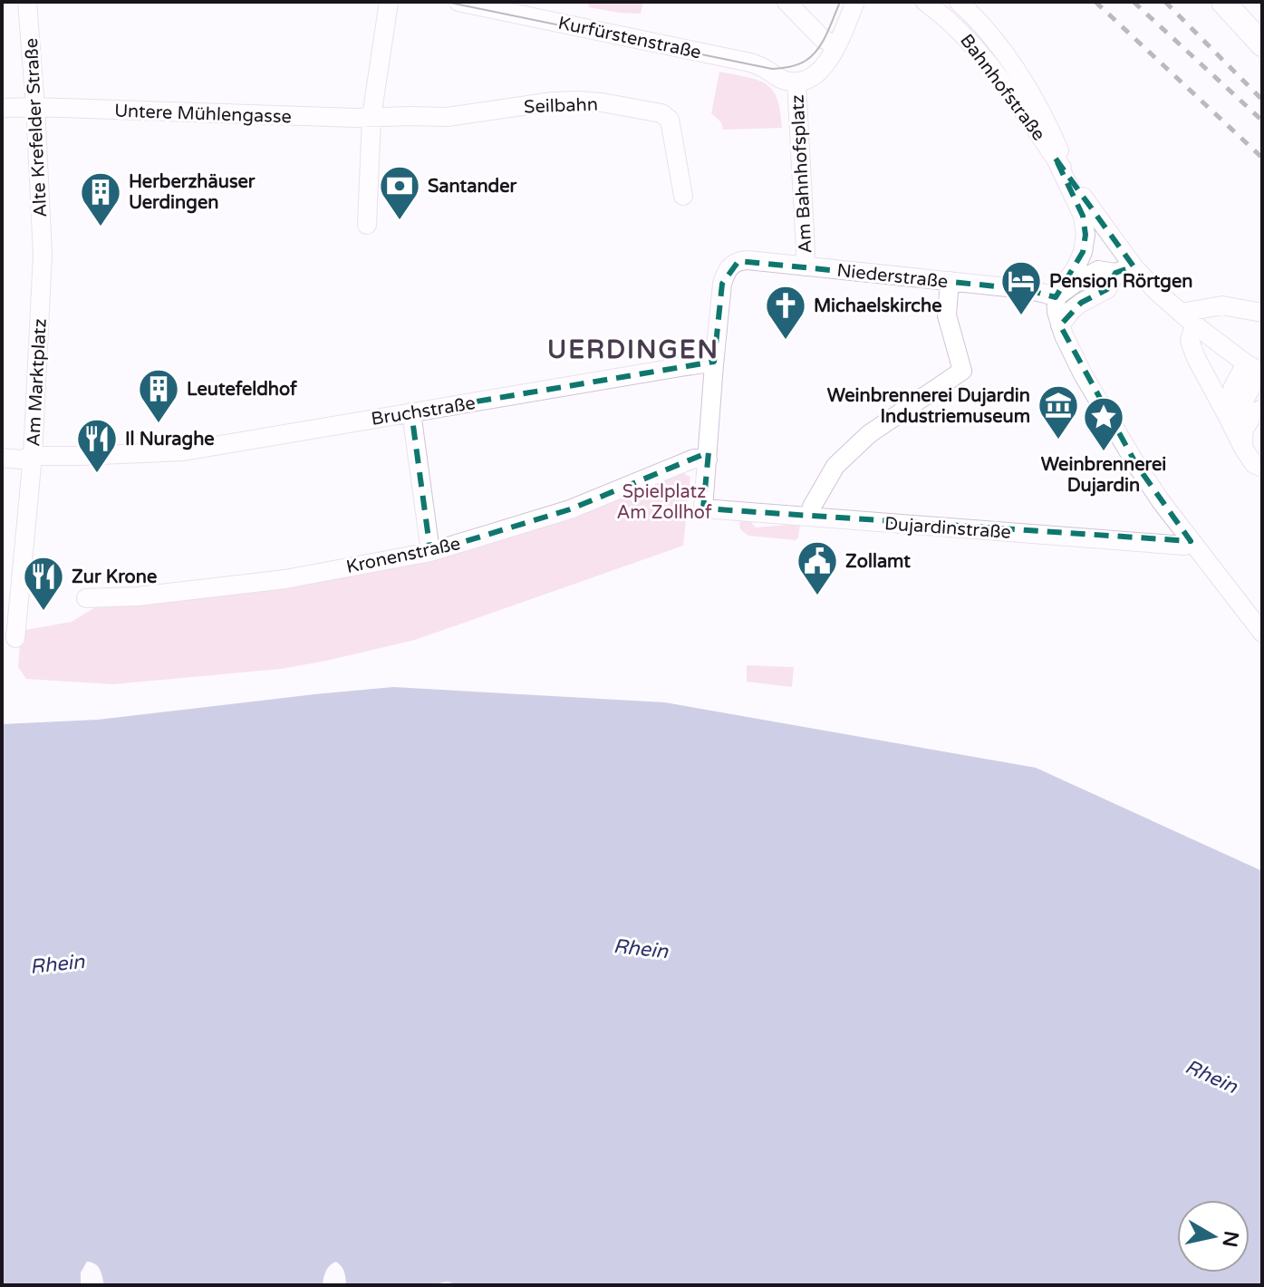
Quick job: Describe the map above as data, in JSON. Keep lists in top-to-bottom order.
{
  "streets": {
    "street": [
      "Kurfürstenstraße",
      "Bahnhofstraße",
      "Seilbahn",
      "Untere Mühlengasse",
      "Alte Krefelder Straße",
      "Am Bahnhofsplatz",
      "Niederstraße",
      "Am Marktplatz",
      "Bruchstraße",
      "Dujardinstraße",
      "Kronenstraße"
    ]
  },
  "crossings": [
    ["Kurfürstenstraße", "Am Bahnhofsplatz"],
    ["Seilbahn", "Untere Mühlengasse"],
    ["Untere Mühlengasse", "Alte Krefelder Straße"],
    ["Alte Krefelder Straße", "Am Marktplatz"],
    ["Am Bahnhofsplatz", "Niederstraße"],
    ["Niederstraße", "Bruchstraße"],
    ["Am Marktplatz", "Bruchstraße"],
    ["Dujardinstraße", "Kronenstraße"]
  ],
  "districts": ["UERDINGEN"],
  "water": ["Rhein"],
  "parks": ["Spielplatz Am Zollhof"],
  "places": {
    "bank": ["Santander"],
    "building": ["Herberzhäuser Uerdingen", "Leutefeldhof"],
    "hotel": ["Pension Rörtgen"],
    "church": ["Michaelskirche"],
    "museum": ["Weinbrennerei Dujardin Industriemuseum"],
    "place": ["Weinbrennerei Dujardin"],
    "restaurant": ["Il Nuraghe", "Zur Krone"],
    "public building": ["Zollamt"]
  },
  "north": "right"
}
